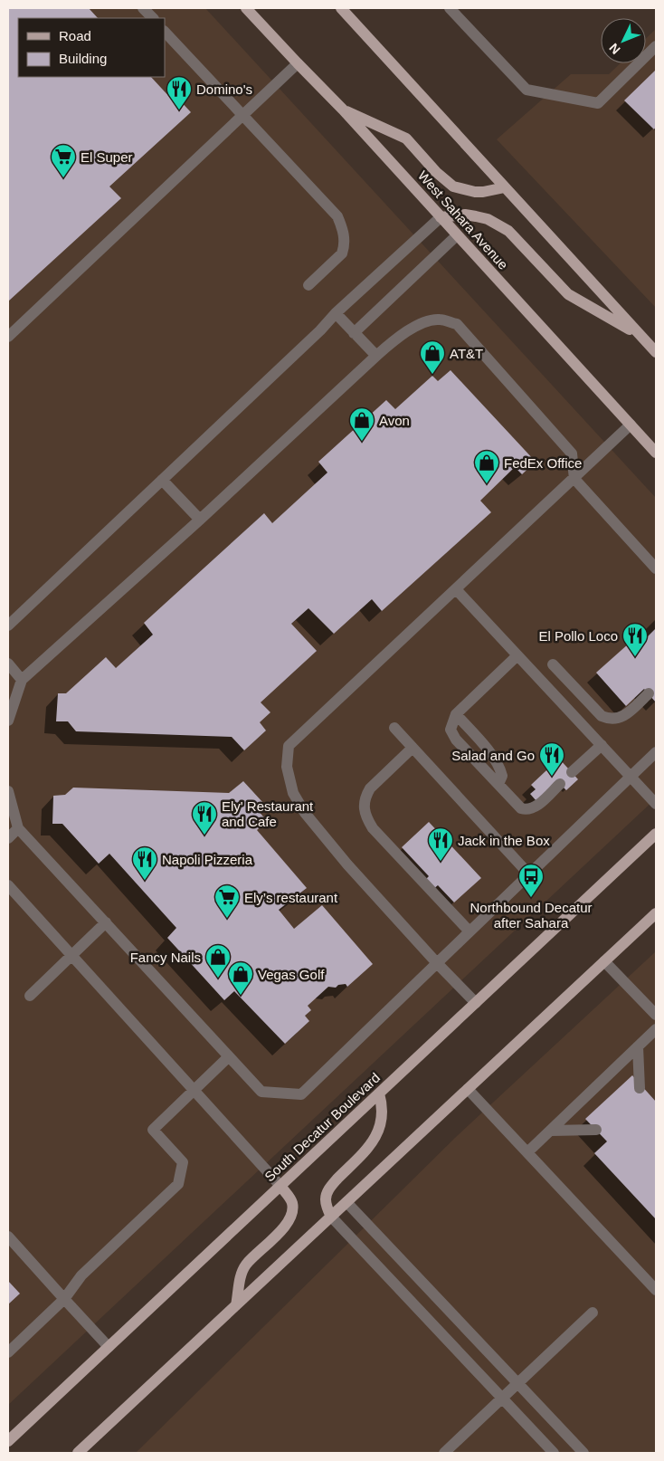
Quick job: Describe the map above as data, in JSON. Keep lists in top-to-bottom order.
{
  "streets": {
    "main road": ["West Sahara Avenue", "South Decatur Boulevard"]
  },
  "places": {
    "restaurant": [
      "Domino's",
      "El Pollo Loco",
      "Salad and Go",
      "Ely' Restaurant and Cafe",
      "Jack in the Box",
      "Napoli Pizzeria"
    ],
    "supermarket": ["El Super", "Ely’s restaurant"],
    "shop": [
      "AT&T",
      "Avon",
      "FedEx Office",
      "Fancy Nails",
      "Vegas Golf"
    ],
    "bus stop": ["Northbound Decatur after Sahara"]
  },
  "legend": ["Road", "Building"],
  "north": "bottom left"
}
